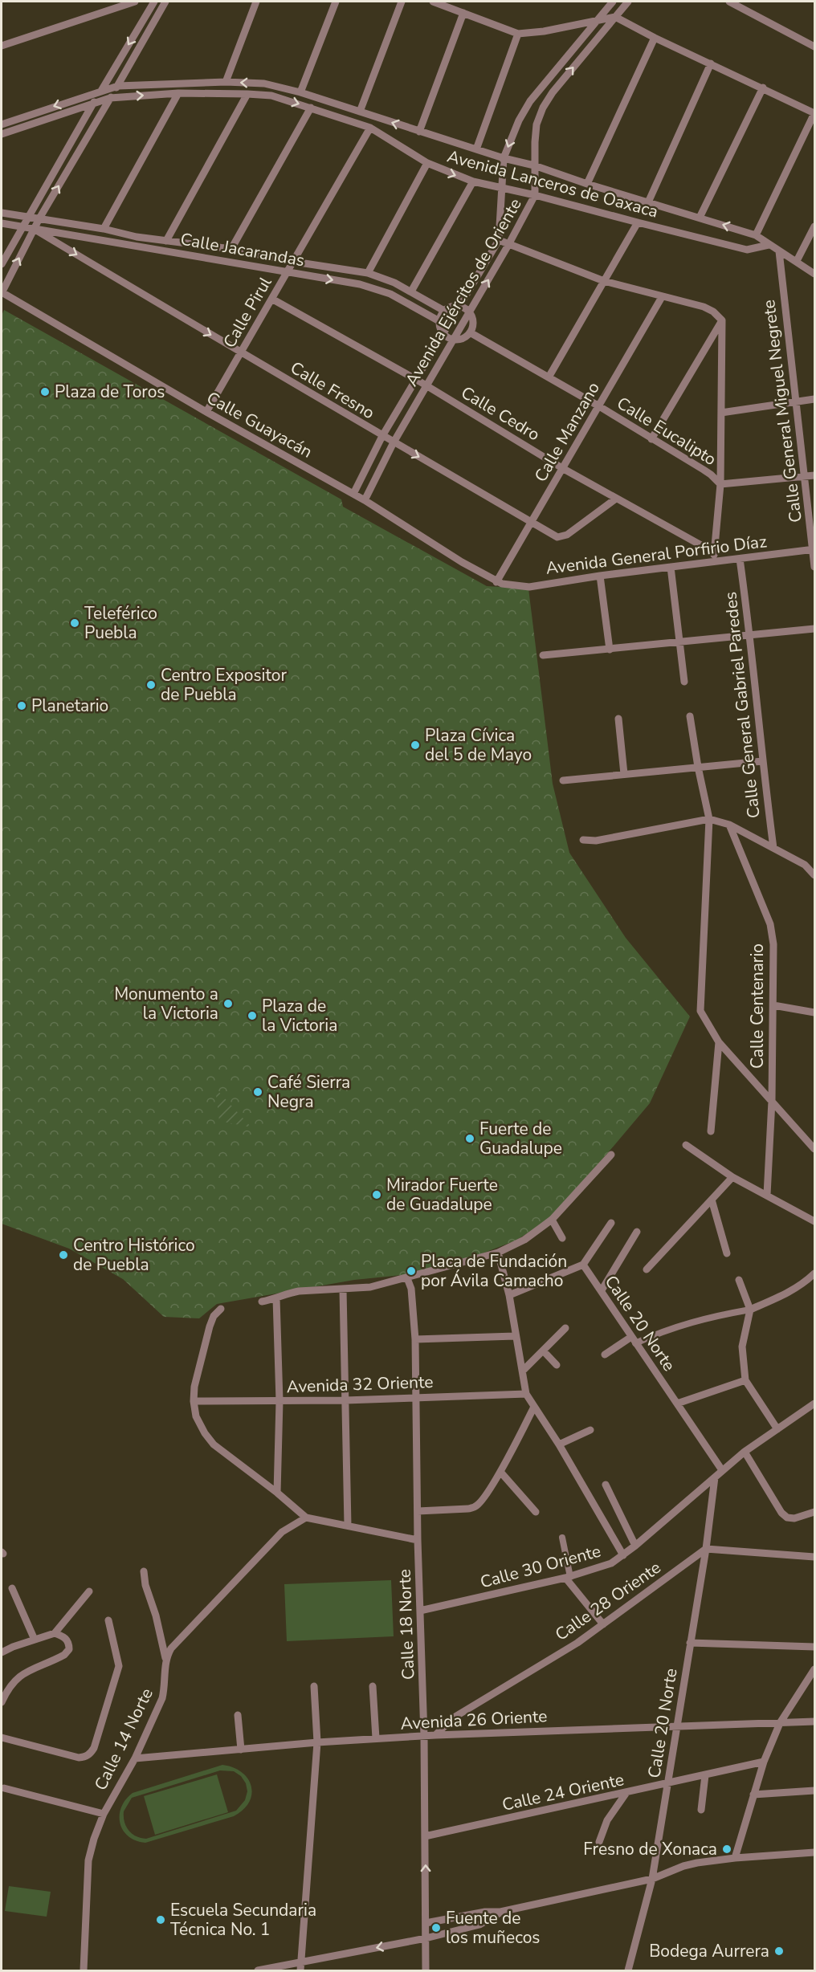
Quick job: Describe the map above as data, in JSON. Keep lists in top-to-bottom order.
{
  "streets": {
    "street": [
      "Avenida Lanceros de Oaxaca",
      "Calle Jacarandas",
      "Avenida Ejércitos de Oriente",
      "Calle Pirul",
      "Calle Fresno",
      "Calle General Miguel Negrete",
      "Calle Cedro",
      "Calle Guayacán",
      "Calle Eucalipto",
      "Calle Manzano",
      "Avenida General Porfirio Díaz",
      "Calle General Gabriel Paredes",
      "Calle Centenario",
      "Calle 20 Norte",
      "Avenida 32 Oriente",
      "Calle 30 Oriente",
      "Calle 28 Oriente",
      "Calle 18 Norte",
      "Avenida 26 Oriente",
      "Calle 14 Norte",
      "Calle 24 Oriente"
    ]
  },
  "crossings": [
    ["Avenida Lanceros de Oaxaca", "Avenida Ejércitos de Oriente"],
    ["Avenida Lanceros de Oaxaca", "Calle Pirul"],
    ["Avenida Lanceros de Oaxaca", "Calle General Miguel Negrete"],
    ["Calle Jacarandas", "Calle Pirul"],
    ["Calle Jacarandas", "Calle Fresno"],
    ["Avenida Ejércitos de Oriente", "Calle Fresno"],
    ["Avenida Ejércitos de Oriente", "Calle Cedro"],
    ["Avenida Ejércitos de Oriente", "Calle Guayacán"],
    ["Calle Pirul", "Calle Fresno"],
    ["Calle Pirul", "Calle Cedro"],
    ["Calle Pirul", "Calle Guayacán"],
    ["Calle Fresno", "Calle Cedro"],
    ["Calle Fresno", "Calle Manzano"],
    ["Calle General Miguel Negrete", "Avenida General Porfirio Díaz"],
    ["Calle Cedro", "Calle Manzano"],
    ["Calle Guayacán", "Calle Manzano"],
    ["Calle Guayacán", "Avenida General Porfirio Díaz"],
    ["Calle Eucalipto", "Calle Manzano"],
    ["Calle Manzano", "Avenida General Porfirio Díaz"],
    ["Avenida General Porfirio Díaz", "Calle General Gabriel Paredes"],
    ["Calle 20 Norte", "Calle 30 Oriente"],
    ["Calle 20 Norte", "Calle 28 Oriente"],
    ["Calle 20 Norte", "Avenida 26 Oriente"],
    ["Calle 20 Norte", "Calle 24 Oriente"],
    ["Avenida 32 Oriente", "Calle 18 Norte"],
    ["Calle 30 Oriente", "Calle 18 Norte"],
    ["Calle 28 Oriente", "Avenida 26 Oriente"],
    ["Calle 18 Norte", "Avenida 26 Oriente"],
    ["Calle 18 Norte", "Calle 24 Oriente"],
    ["Avenida 26 Oriente", "Calle 14 Norte"]
  ],
  "one_way": ["Calle Fresno"],
  "places": [
    "Plaza de Toros",
    "Teleférico Puebla",
    "Centro Expositor de Puebla",
    "Planetario",
    "Plaza Cívica del 5 de Mayo",
    "Monumento a la Victoria",
    "Plaza de la Victoria",
    "Café Sierra Negra",
    "Fuerte de Guadalupe",
    "Mirador Fuerte de Guadalupe",
    "Centro Histórico de Puebla",
    "Placa de Fundación por Ávila Camacho",
    "Fresno de Xonaca",
    "Escuela Secundaria Técnica No. 1",
    "Fuente de los muñecos",
    "Bodega Aurrera"
  ]
}
